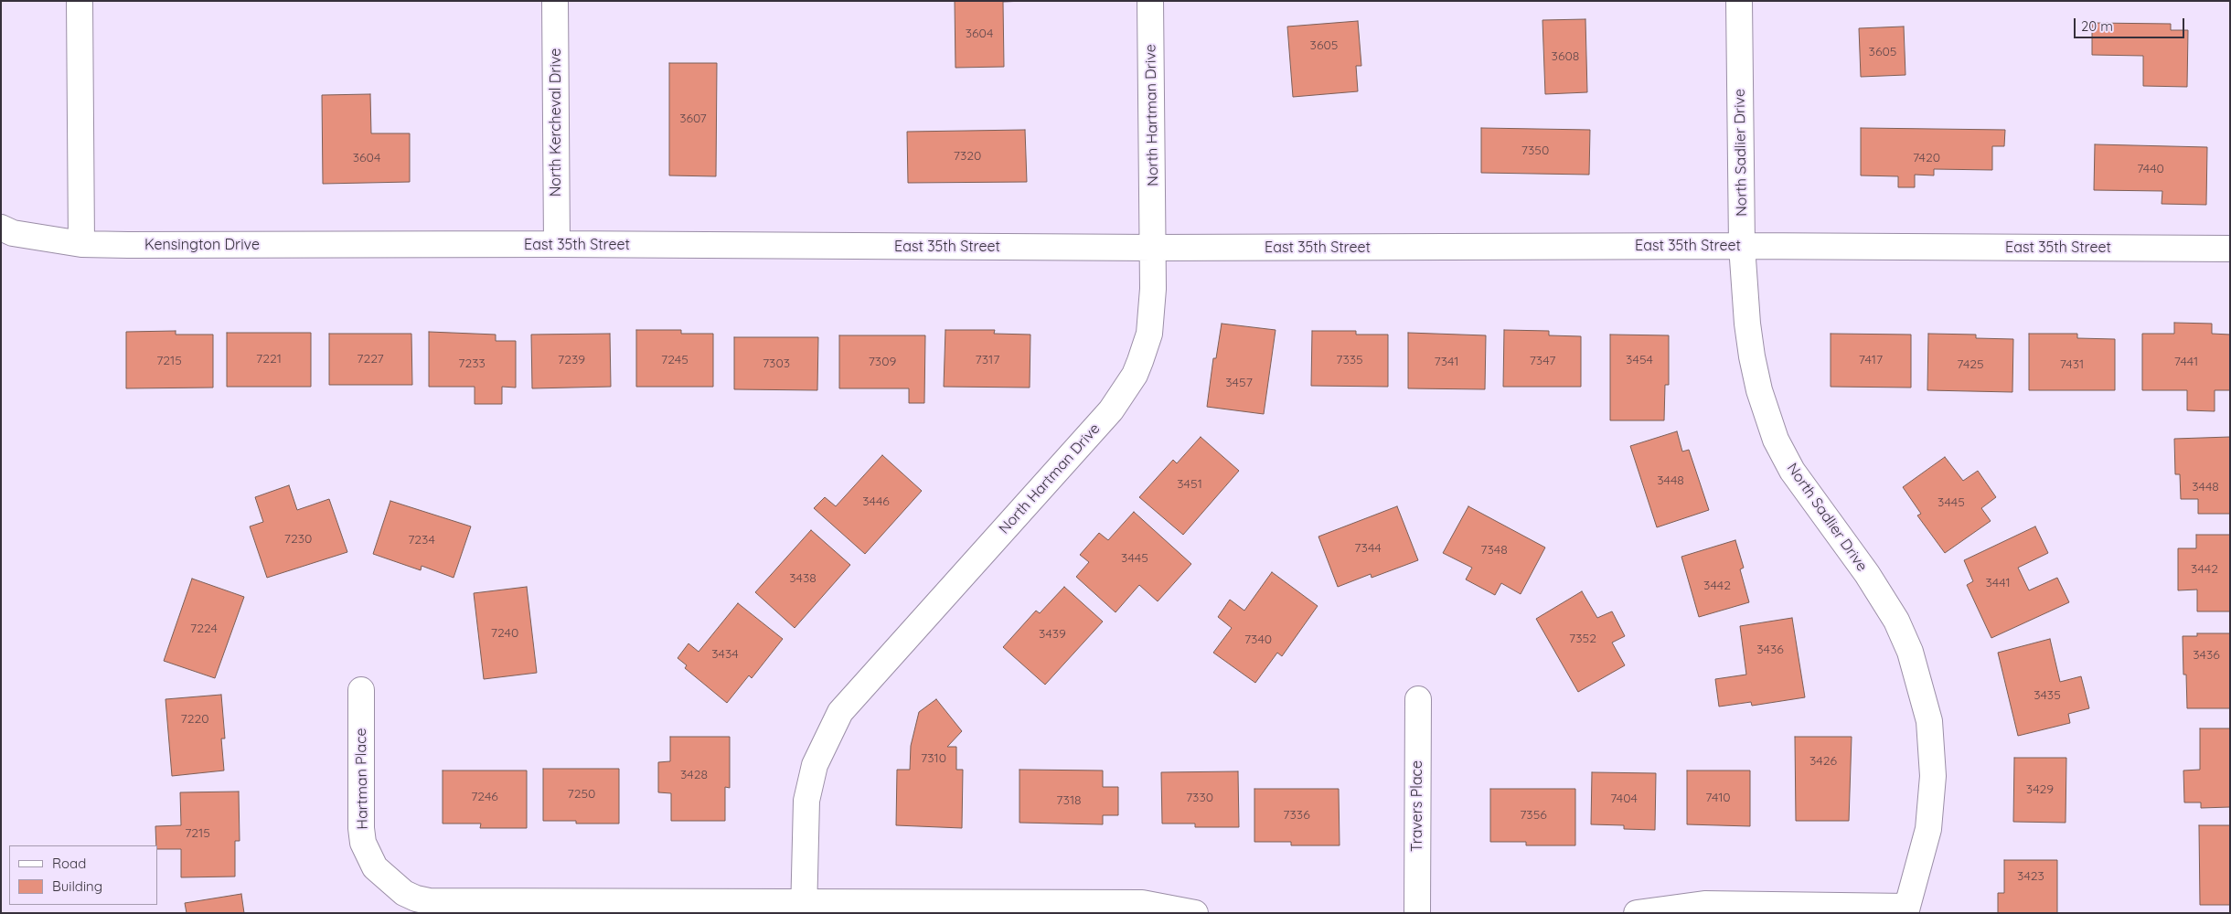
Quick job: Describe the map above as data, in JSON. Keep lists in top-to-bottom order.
{
  "streets": {
    "street": [
      "North Hartman Drive",
      "North Kercheval Drive",
      "North Sadlier Drive",
      "Kensington Drive",
      "East 35th Street",
      "Hartman Place",
      "Travers Place"
    ]
  },
  "crossings": [
    ["North Hartman Drive", "East 35th Street"],
    ["North Hartman Drive", "Hartman Place"],
    ["North Kercheval Drive", "East 35th Street"],
    ["North Sadlier Drive", "East 35th Street"],
    ["Kensington Drive", "East 35th Street"]
  ],
  "house_numbers": [
    "3604",
    "3605",
    "3605",
    "3608",
    "3607",
    "7350",
    "7320",
    "3604",
    "7420",
    "7440",
    "7221",
    "7227",
    "7239",
    "7245",
    "7317",
    "7335",
    "3454",
    "7417",
    "7215",
    "7347",
    "7309",
    "7341",
    "7441",
    "7233",
    "7303",
    "7425",
    "7431",
    "3457",
    "3448",
    "3451",
    "3448",
    "3446",
    "3445",
    "7230",
    "7234",
    "7344",
    "7348",
    "3445",
    "3442",
    "3438",
    "3441",
    "3442",
    "7224",
    "7240",
    "3439",
    "7352",
    "7340",
    "3436",
    "3434",
    "3436",
    "3435",
    "7220",
    "7310",
    "3426",
    "3428",
    "3429",
    "7250",
    "7246",
    "7330",
    "7410",
    "7404",
    "7318",
    "7336",
    "7356",
    "7215",
    "3423"
  ],
  "legend": ["Road", "Building"],
  "scale_bar": "20 m"
}
